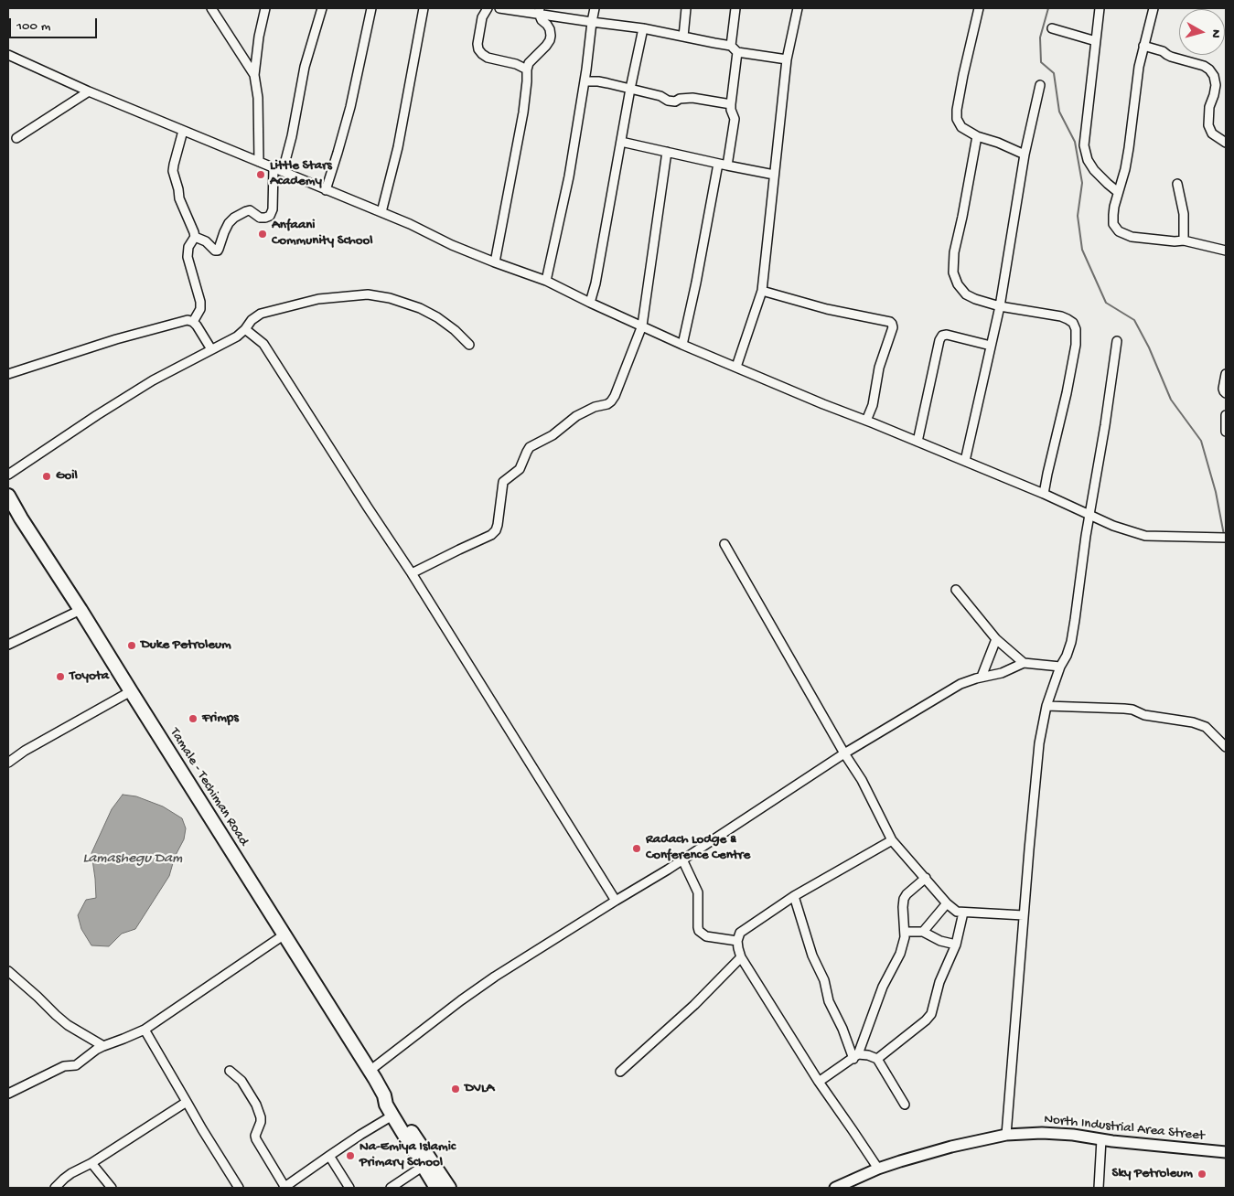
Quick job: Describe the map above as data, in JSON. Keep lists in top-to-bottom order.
{
  "streets": {
    "highway": ["Tamale - Techiman Road"],
    "main road": ["North Industrial Area Street"]
  },
  "water": ["Lamashegu Dam"],
  "places": [
    "Little Stars Academy",
    "Anfaani Community School",
    "Goil",
    "Duke Petroleum",
    "Toyota",
    "Frimps",
    "Radach Lodge & Conference Centre",
    "DVLA",
    "Na-Emiya Islamic Primary School",
    "Sky Petroleum"
  ],
  "scale_bar": "100 m",
  "north": "right"
}
